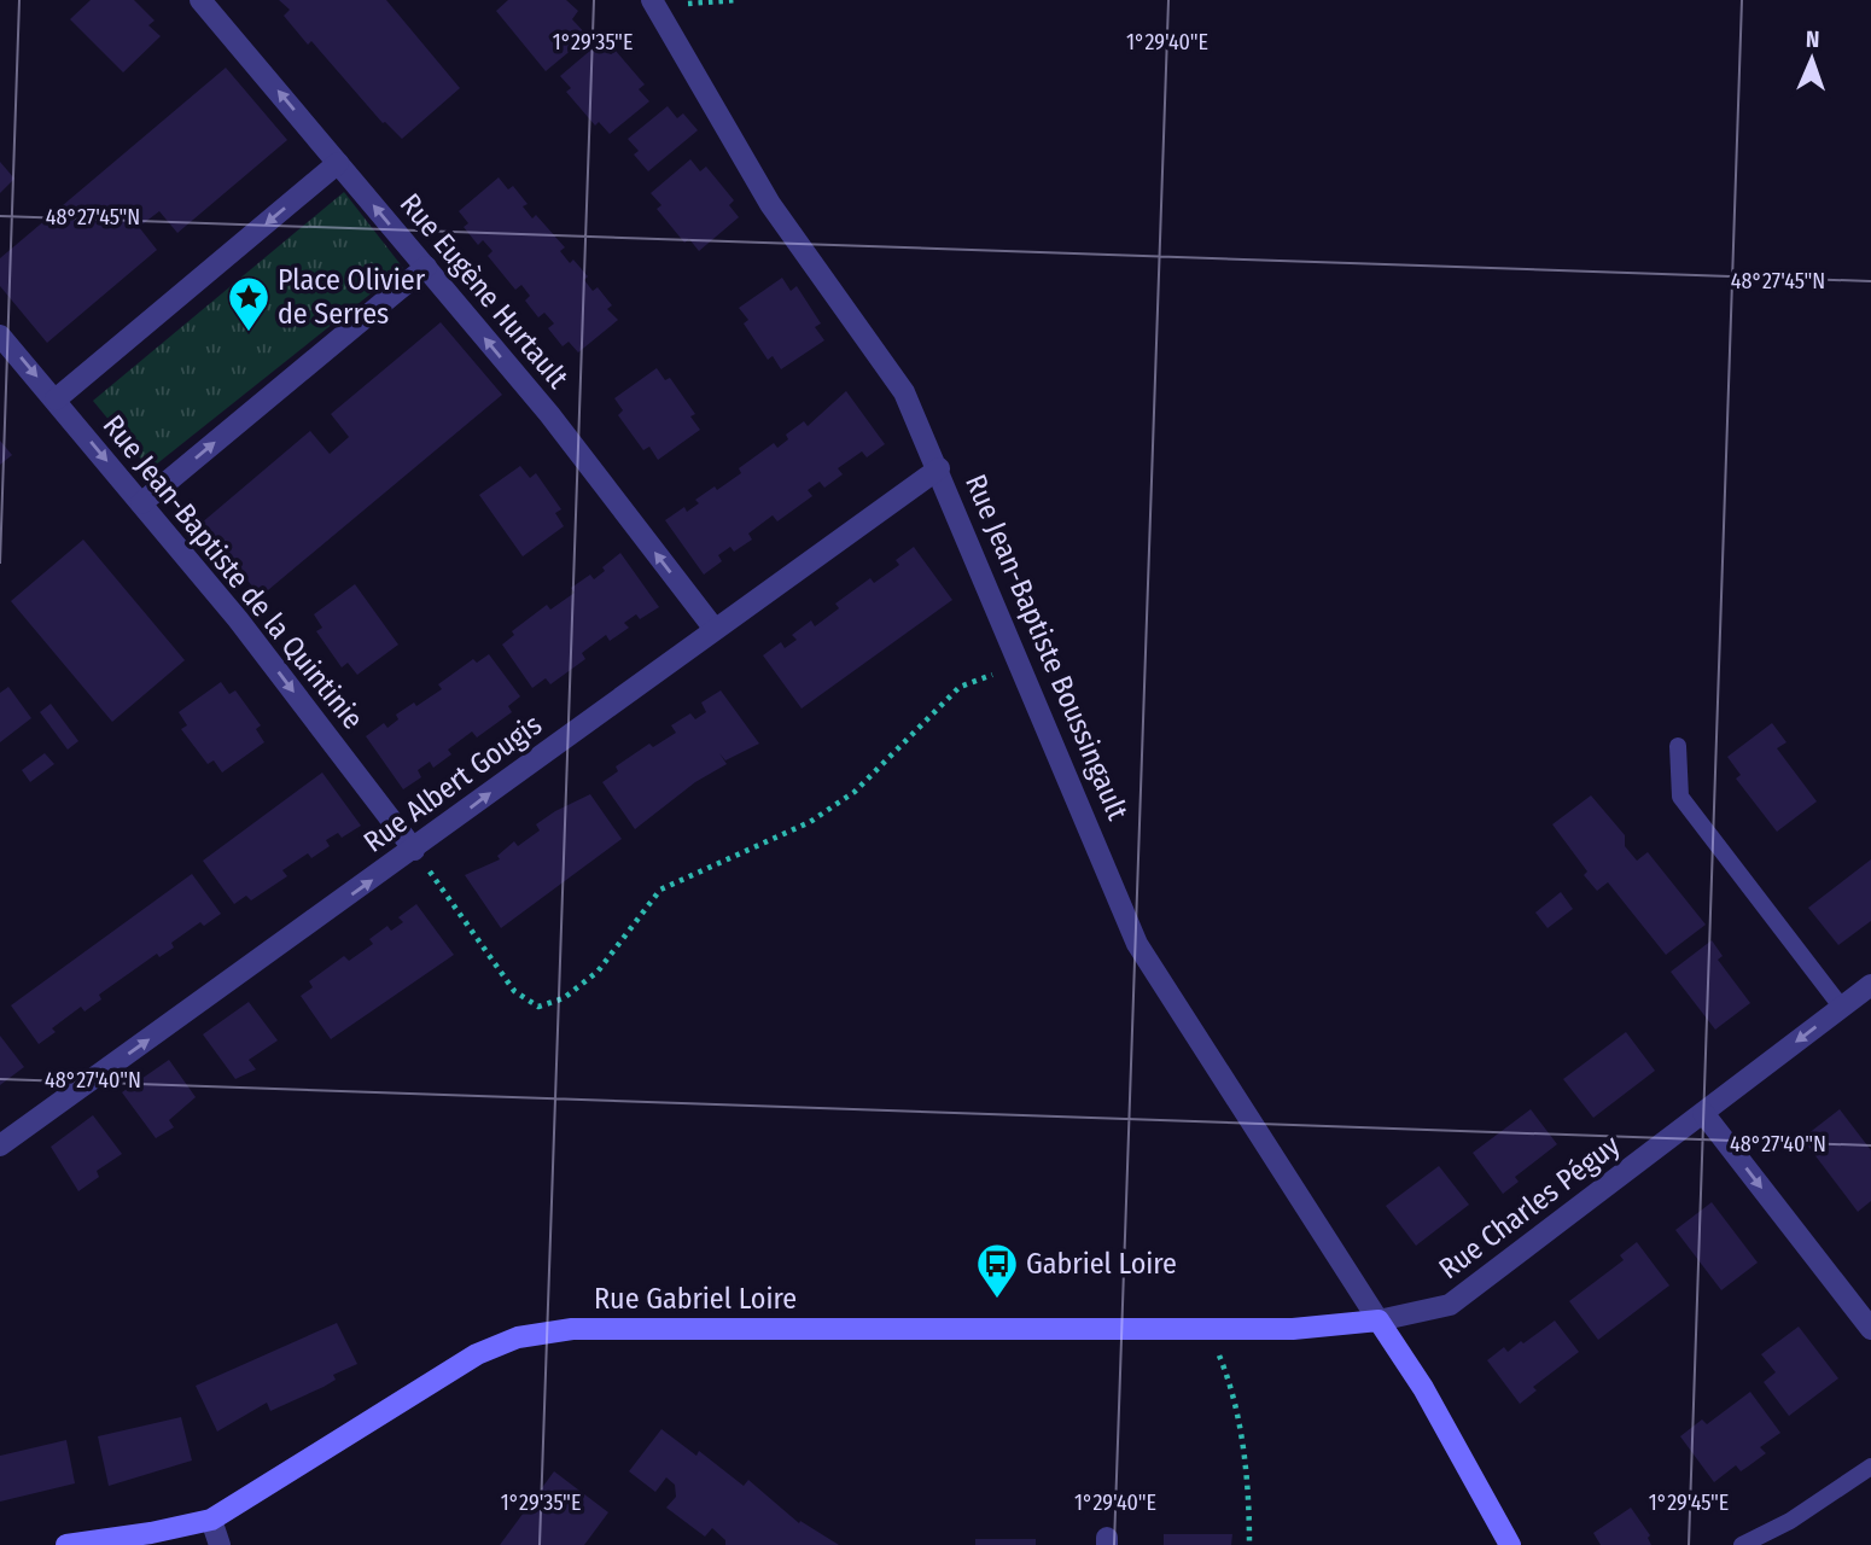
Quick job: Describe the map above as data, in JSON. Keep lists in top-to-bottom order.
{
  "streets": {
    "street": [
      "Rue Eugène Hurtault",
      "Rue Jean-Baptiste de la Quintinie",
      "Rue Jean-Baptiste Boussingault",
      "Rue Albert Gougis",
      "Rue Charles Péguy",
      "Rue Gabriel Loire"
    ]
  },
  "crossings": [
    ["Rue Eugène Hurtault", "Rue Albert Gougis"],
    ["Rue Jean-Baptiste de la Quintinie", "Rue Albert Gougis"],
    ["Rue Jean-Baptiste Boussingault", "Rue Albert Gougis"],
    ["Rue Jean-Baptiste Boussingault", "Rue Charles Péguy"],
    ["Rue Jean-Baptiste Boussingault", "Rue Gabriel Loire"],
    ["Rue Charles Péguy", "Rue Gabriel Loire"]
  ],
  "one_way": ["Rue Eugène Hurtault", "Rue Jean-Baptiste de la Quintinie", "Rue Albert Gougis"],
  "places": {
    "place": ["Place Olivier de Serres"],
    "bus stop": ["Gabriel Loire"]
  },
  "north": "top",
  "coordinates": [
    "1°29'35\"E",
    "1°29'40\"E",
    "48°27'45\"N",
    "48°27'40\"N",
    "1°29'45\"E"
  ]
}
